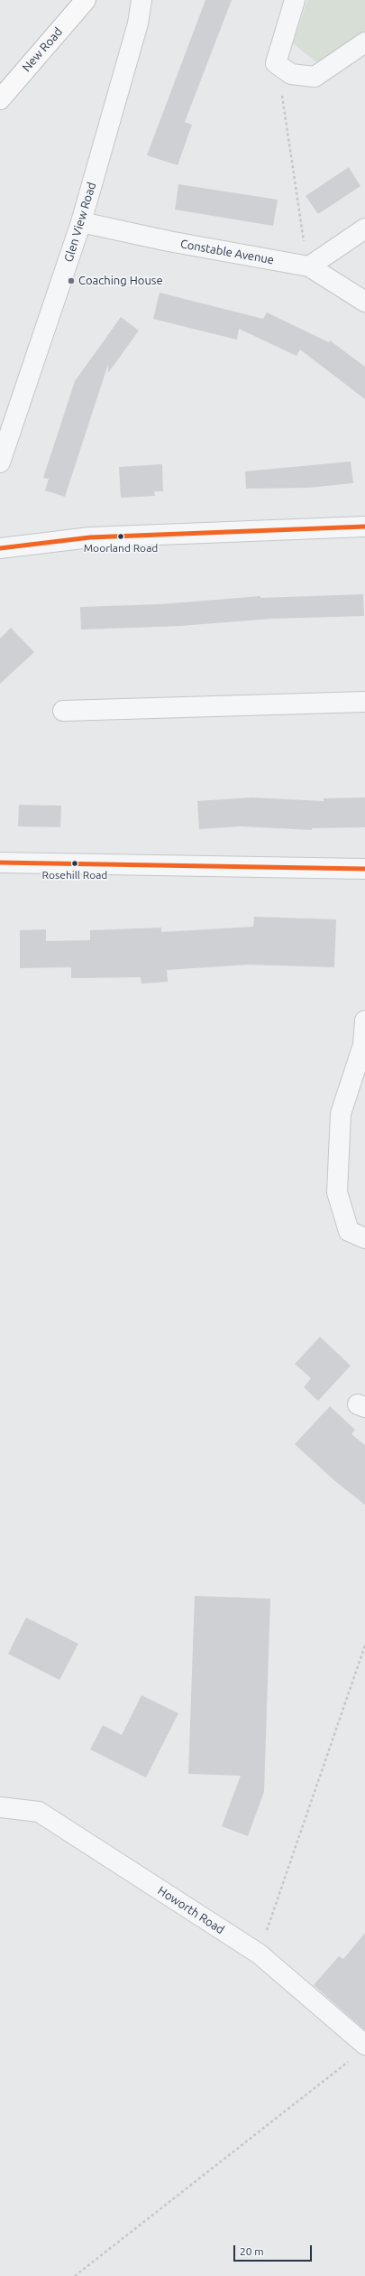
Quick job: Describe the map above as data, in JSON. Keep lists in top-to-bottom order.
{
  "streets": {
    "highway": ["New Road"],
    "street": ["Glen View Road", "Constable Avenue", "Howorth Road"]
  },
  "crossings": [
    ["Glen View Road", "Constable Avenue"]
  ],
  "places": ["Coaching House", "Moorland Road", "Rosehill Road"],
  "scale_bar": "20 m"
}
